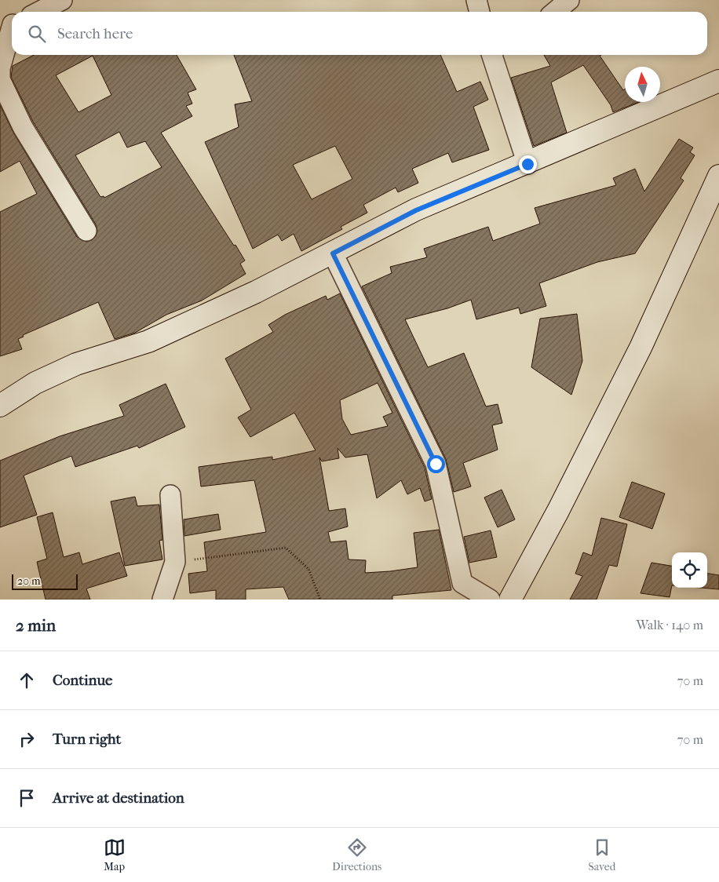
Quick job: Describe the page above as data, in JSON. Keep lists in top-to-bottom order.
{
  "scale_bar": "20 m",
  "north": "top",
  "page": {
    "search": "Search here",
    "scale": "20 m",
    "heading": ["2 min", "Walk · 140 m"],
    "list": [
      ["Continue", "70 m"],
      ["Turn right", "70 m"],
      "Arrive at destination"
    ],
    "nav": ["Map", "Directions", "Saved"]
  }
}
